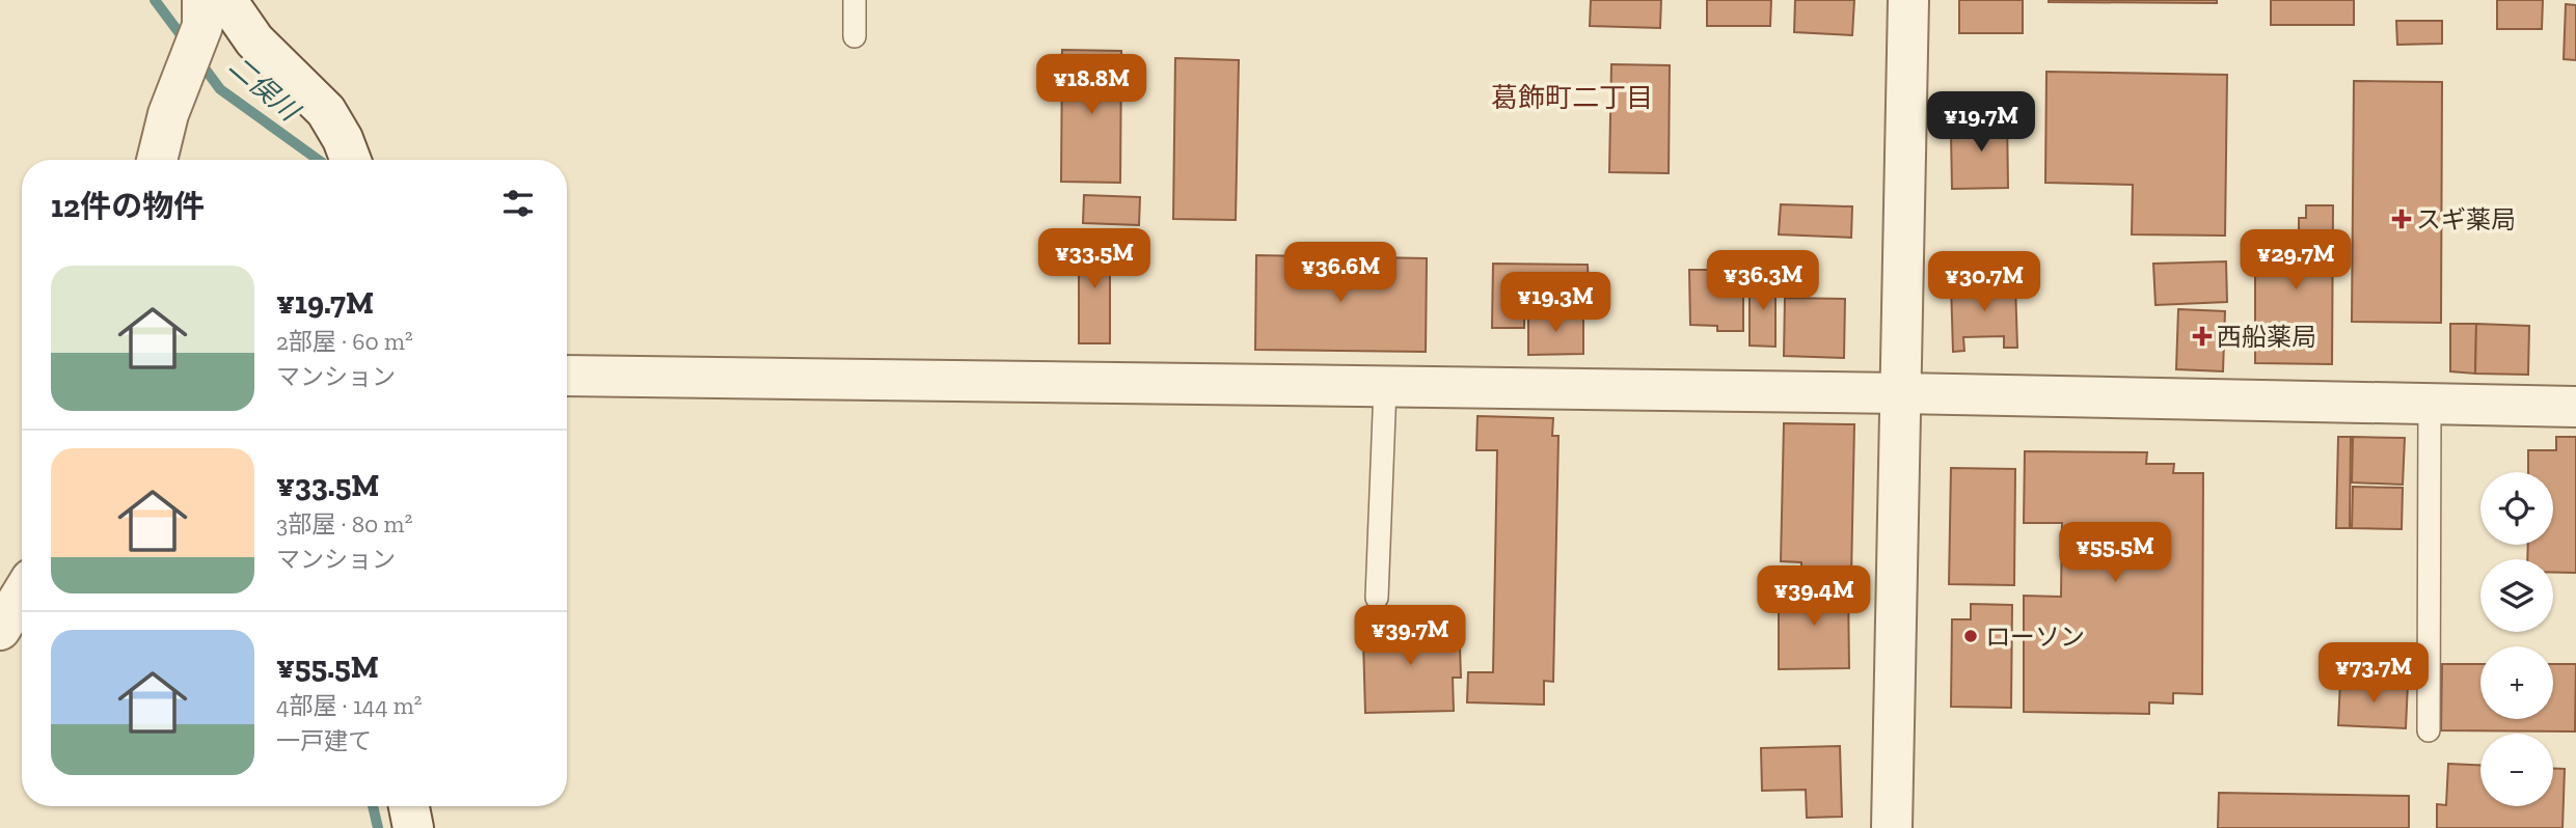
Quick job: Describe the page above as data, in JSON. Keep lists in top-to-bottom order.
{
  "districts": ["葛飾町二丁目"],
  "water": ["二俣川"],
  "places": {
    "health": ["スギ薬局", "西船薬局"],
    "other": ["ローソン"]
  },
  "page": {
    "price": [
      "¥18.8M",
      "¥19.7M",
      "¥33.5M",
      "¥29.7M",
      "¥36.6M",
      "¥36.3M",
      "¥30.7M",
      "¥19.3M",
      "¥55.5M",
      "¥39.4M",
      "¥39.7M",
      "¥73.7M"
    ],
    "heading": "12件の物件",
    "list": [
      {
        "name": "¥19.7M",
        "note": "2部屋 · 60 m² · マンション"
      },
      {
        "name": "¥33.5M",
        "note": "3部屋 · 80 m² · マンション"
      },
      {
        "name": "¥55.5M",
        "note": "4部屋 · 144 m² · 一戸建て"
      }
    ],
    "map_buttons": ["+", "−"]
  }
}
